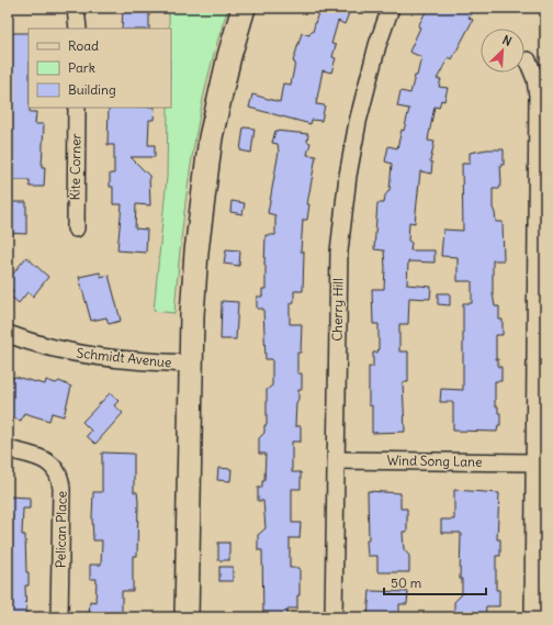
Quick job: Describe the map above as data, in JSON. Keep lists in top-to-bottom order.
{
  "streets": {
    "street": [
      "Kite Corner",
      "Cherry Hill",
      "Schmidt Avenue",
      "Wind Song Lane",
      "Pelican Place"
    ]
  },
  "crossings": [
    ["Cherry Hill", "Wind Song Lane"]
  ],
  "legend": ["Road", "Park", "Building"],
  "scale_bar": "50 m",
  "north": "top right"
}
